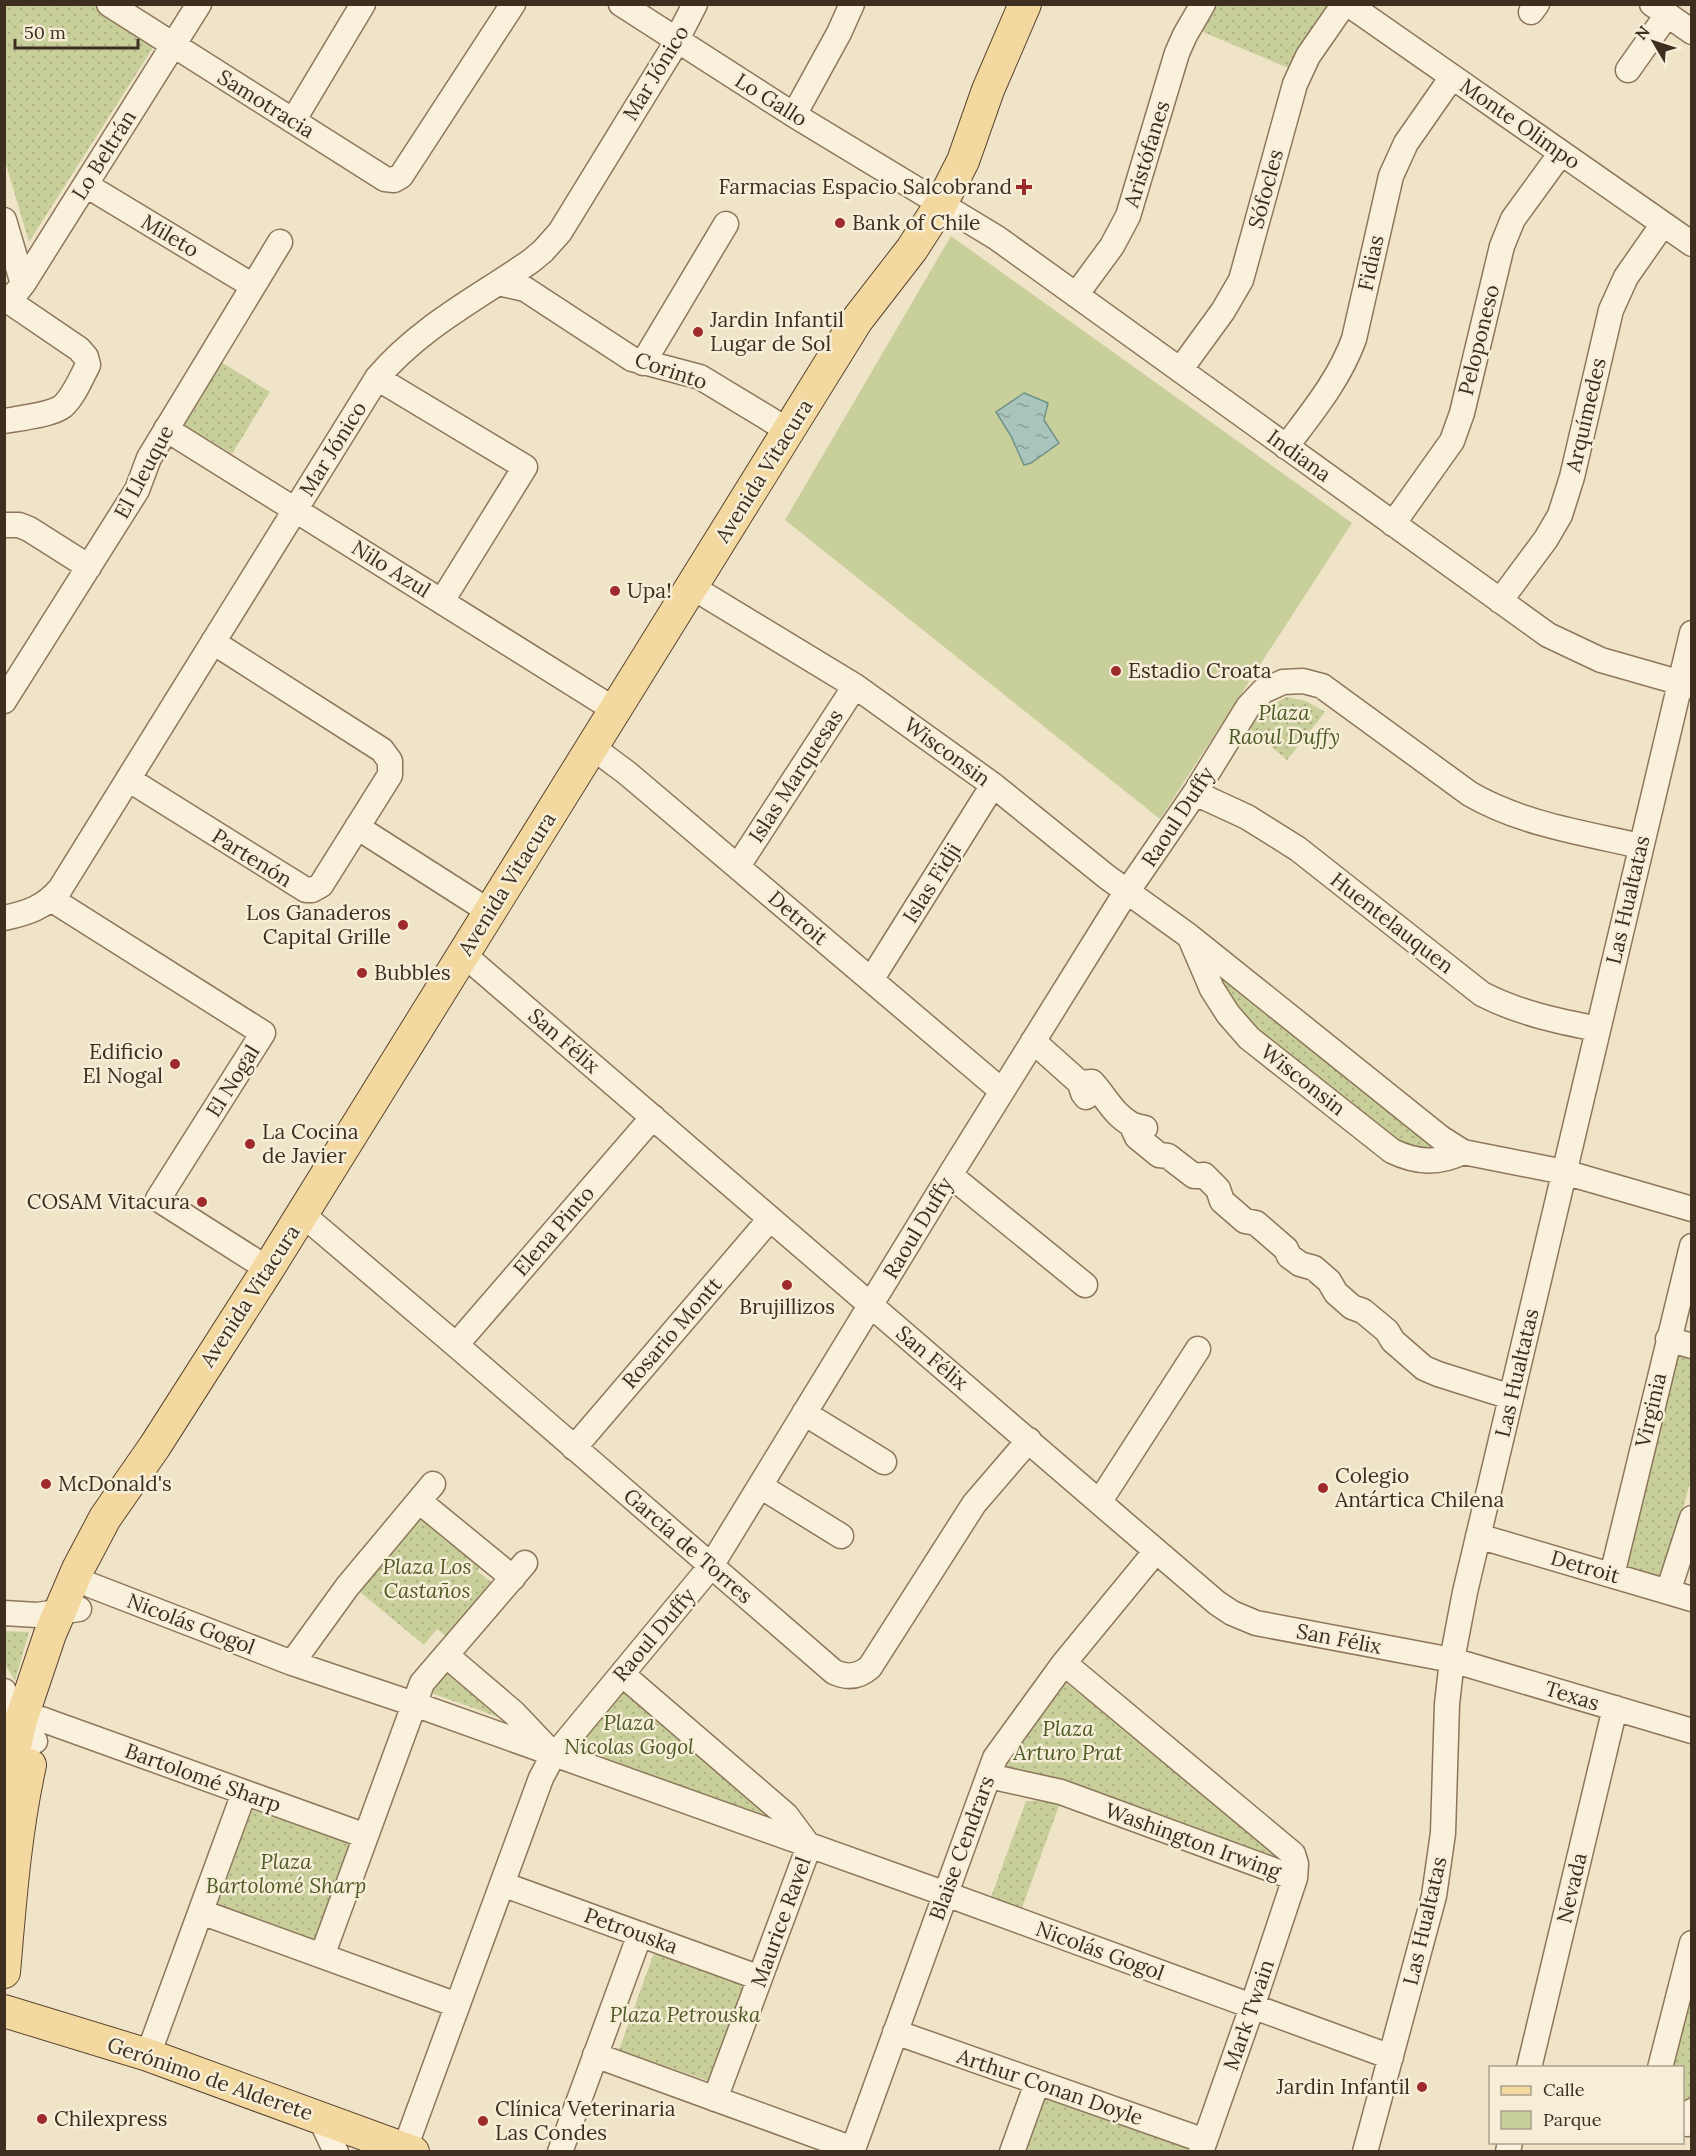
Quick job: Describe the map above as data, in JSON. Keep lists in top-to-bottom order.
{
  "streets": {
    "main road": ["Avenida Vitacura", "Gerónimo de Alderete"],
    "street": [
      "Mar Jónico",
      "Lo Gallo",
      "Samotracia",
      "Monte Olimpo",
      "Aristófanes",
      "Lo Beltrán",
      "Sófocles",
      "Mileto",
      "Fidias",
      "Peloponeso",
      "Corinto",
      "Arquímedes",
      "Indiana",
      "El Lleuque",
      "Nilo Azul",
      "Wisconsin",
      "Islas Marquesas",
      "Raoul Duffy",
      "Partenón",
      "Islas Fidji",
      "Las Hualtatas",
      "Detroit",
      "Huentelauquen",
      "San Félix",
      "El Nogal",
      "Elena Pinto",
      "Rosario Montt",
      "Virginia",
      "García de Torres",
      "Nicolás Gogol",
      "Texas",
      "Bartolomé Sharp",
      "Washington Irwing",
      "Blaise Cendrars",
      "Nevada",
      "Maurice Ravel",
      "Petrouska",
      "Mark Twain",
      "Arthur Conan Doyle"
    ]
  },
  "crossings": [
    ["Mar Jónico", "Lo Gallo"],
    ["Mar Jónico", "Corinto"],
    ["Mar Jónico", "Nilo Azul"],
    ["Mar Jónico", "Partenón"],
    ["Mar Jónico", "El Nogal"],
    ["Lo Gallo", "Indiana"],
    ["Lo Gallo", "Avenida Vitacura"],
    ["Samotracia", "Lo Beltrán"],
    ["Monte Olimpo", "Sófocles"],
    ["Monte Olimpo", "Fidias"],
    ["Monte Olimpo", "Peloponeso"],
    ["Monte Olimpo", "Arquímedes"],
    ["Aristófanes", "Indiana"],
    ["Lo Beltrán", "Mileto"],
    ["Sófocles", "Indiana"],
    ["Mileto", "El Lleuque"],
    ["Fidias", "Indiana"],
    ["Peloponeso", "Indiana"],
    ["Corinto", "Avenida Vitacura"],
    ["Arquímedes", "Indiana"],
    ["Indiana", "Avenida Vitacura"],
    ["Indiana", "Las Hualtatas"],
    ["Avenida Vitacura", "Nilo Azul"],
    ["Avenida Vitacura", "Wisconsin"],
    ["Avenida Vitacura", "Detroit"],
    ["Avenida Vitacura", "San Félix"],
    ["Avenida Vitacura", "El Nogal"],
    ["Avenida Vitacura", "García de Torres"],
    ["Avenida Vitacura", "Nicolás Gogol"],
    ["Avenida Vitacura", "Bartolomé Sharp"],
    ["El Lleuque", "Nilo Azul"],
    ["Wisconsin", "Islas Marquesas"],
    ["Wisconsin", "Raoul Duffy"],
    ["Wisconsin", "Islas Fidji"],
    ["Wisconsin", "Las Hualtatas"],
    ["Islas Marquesas", "Detroit"],
    ["Raoul Duffy", "Las Hualtatas"],
    ["Raoul Duffy", "Detroit"],
    ["Raoul Duffy", "Huentelauquen"],
    ["Raoul Duffy", "San Félix"],
    ["Raoul Duffy", "García de Torres"],
    ["Raoul Duffy", "Nicolás Gogol"],
    ["Raoul Duffy", "Petrouska"],
    ["Raoul Duffy", "Gerónimo de Alderete"],
    ["Islas Fidji", "Detroit"],
    ["Las Hualtatas", "Detroit"],
    ["Las Hualtatas", "Huentelauquen"],
    ["Las Hualtatas", "San Félix"],
    ["Las Hualtatas", "Nicolás Gogol"],
    ["Las Hualtatas", "Texas"],
    ["Detroit", "Virginia"],
    ["San Félix", "Elena Pinto"],
    ["San Félix", "Rosario Montt"],
    ["San Félix", "García de Torres"],
    ["San Félix", "Texas"],
    ["San Félix", "Blaise Cendrars"],
    ["Elena Pinto", "García de Torres"],
    ["Rosario Montt", "García de Torres"],
    ["Nicolás Gogol", "Blaise Cendrars"],
    ["Nicolás Gogol", "Maurice Ravel"],
    ["Nicolás Gogol", "Mark Twain"],
    ["Texas", "Nevada"],
    ["Washington Irwing", "Blaise Cendrars"],
    ["Washington Irwing", "Mark Twain"],
    ["Blaise Cendrars", "Arthur Conan Doyle"],
    ["Maurice Ravel", "Petrouska"],
    ["Mark Twain", "Arthur Conan Doyle"]
  ],
  "parks": [
    "Plaza Raoul Duffy",
    "Plaza Los Castaños",
    "Plaza Nicolas Gogol",
    "Plaza Arturo Prat",
    "Plaza Bartolomé Sharp",
    "Plaza Petrouska"
  ],
  "places": {
    "health": ["Farmacias Espacio Salcobrand"],
    "other": [
      "Bank of Chile",
      "Jardin Infantil Lugar de Sol",
      "Upa!",
      "Estadio Croata",
      "Los Ganaderos Capital Grille",
      "Bubbles",
      "Edificio El Nogal",
      "La Cocina de Javier",
      "COSAM Vitacura",
      "Brujillizos",
      "McDonald's",
      "Colegio Antártica Chilena",
      "Jardin Infantil",
      "Chilexpress",
      "Clínica Veterinaria Las Condes"
    ]
  },
  "legend": ["Calle", "Parque"],
  "scale_bar": "50 m",
  "north": "top left"
}
